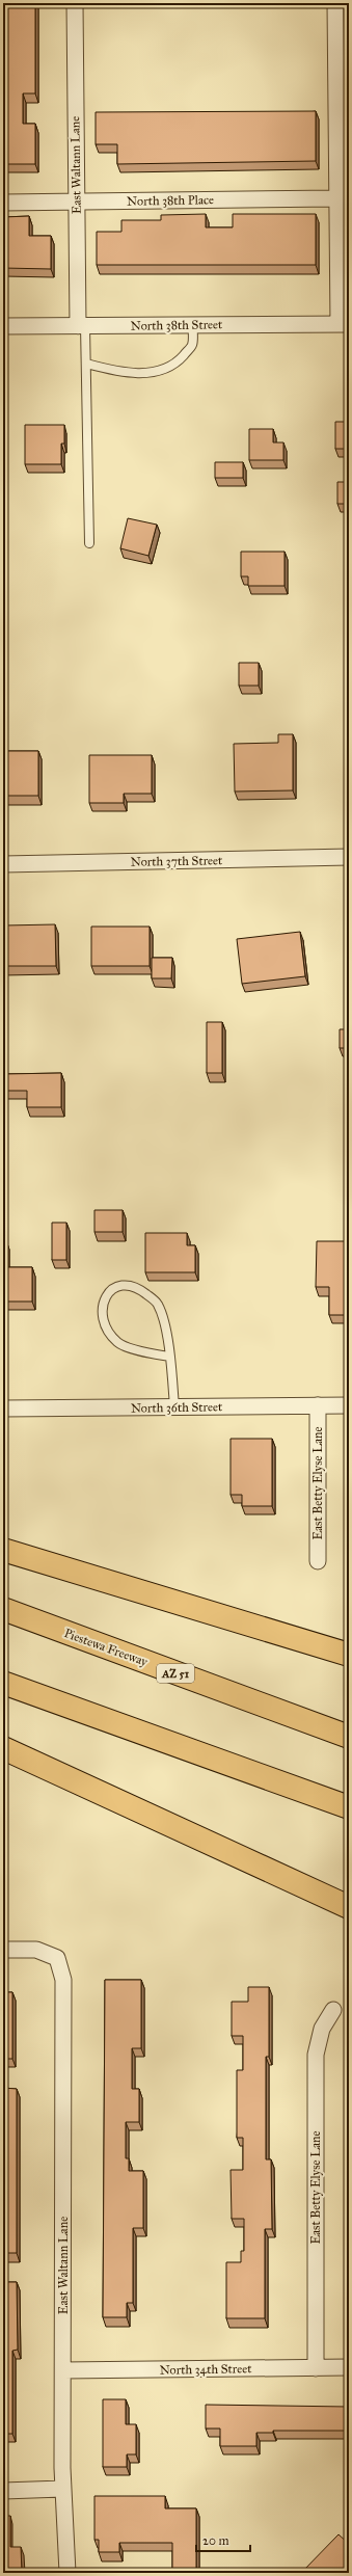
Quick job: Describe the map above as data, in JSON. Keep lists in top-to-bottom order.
{
  "streets": {
    "highway": ["Piestewa Freeway", "AZ 51"],
    "street": [
      "East Waltann Lane",
      "North 38th Place",
      "North 38th Street",
      "North 37th Street",
      "North 36th Street",
      "East Betty Elyse Lane",
      "North 34th Street"
    ]
  },
  "crossings": [
    ["East Waltann Lane", "North 38th Place"],
    ["East Waltann Lane", "North 38th Street"],
    ["East Waltann Lane", "North 34th Street"],
    ["North 36th Street", "East Betty Elyse Lane"],
    ["East Betty Elyse Lane", "North 34th Street"]
  ],
  "scale_bar": "20 m"
}
